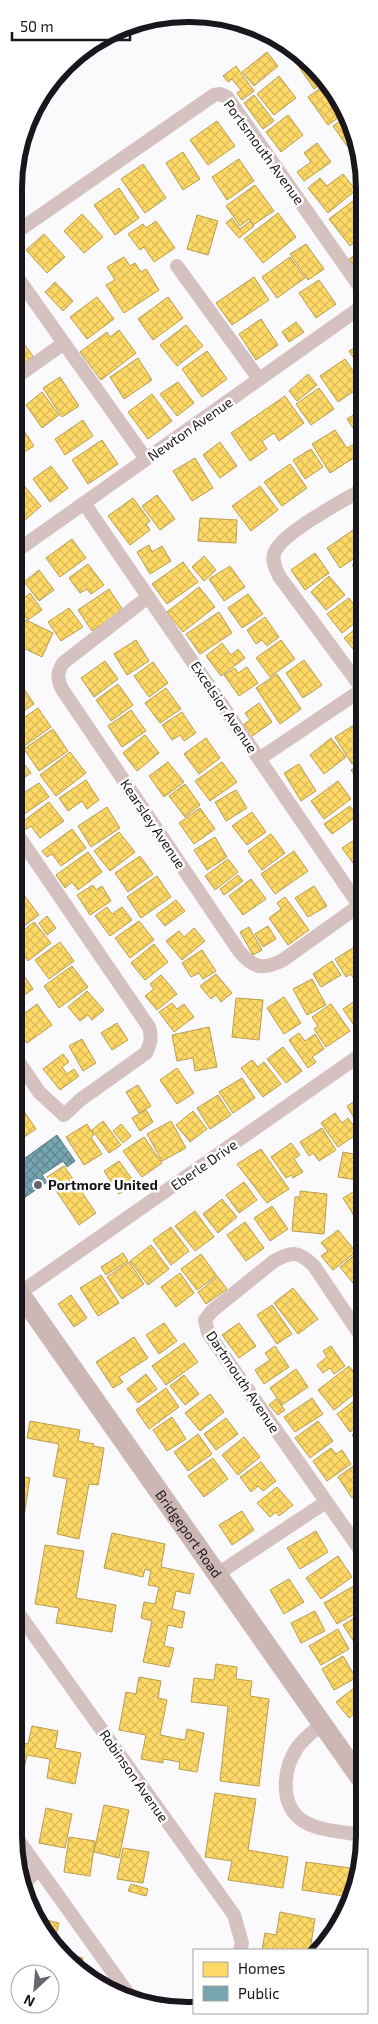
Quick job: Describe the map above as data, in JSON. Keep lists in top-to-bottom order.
{
  "streets": {
    "main road": ["Bridgeport Road"],
    "street": [
      "Portsmouth Avenue",
      "Newton Avenue",
      "Excelsior Avenue",
      "Kearsley Avenue",
      "Eberle Drive",
      "Dartmouth Avenue",
      "Robinson Avenue"
    ]
  },
  "crossings": [
    ["Newton Avenue", "Excelsior Avenue"],
    ["Excelsior Avenue", "Kearsley Avenue"]
  ],
  "places": ["Portmore United"],
  "legend": ["Homes", "Public"],
  "scale_bar": "50 m",
  "north": "bottom left"
}
